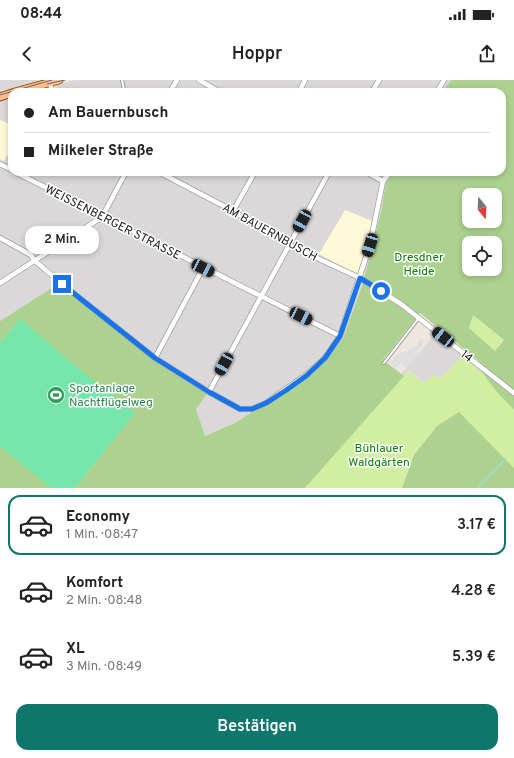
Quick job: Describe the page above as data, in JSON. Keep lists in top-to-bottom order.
{
  "streets": {
    "street": ["WEISSENBERGER STRASSE", "AM BAUERNBUSCH", "14"]
  },
  "crossings": [
    ["AM BAUERNBUSCH", "14"]
  ],
  "parks": ["Dresdner Heide", "Bühlauer Waldgärten"],
  "places": {
    "sports": ["Sportanlage Nachtflügelweg"]
  },
  "north": "bottom",
  "page": {
    "status": "08:44",
    "header": "Hoppr",
    "banner": ["Am Bauernbusch", "Milkeler Straße"],
    "bubble": "2 Min.",
    "list": [
      {
        "name": "Economy",
        "note": "1 Min. · 08:47",
        "value": "3.17 €"
      },
      {
        "name": "Komfort",
        "note": "2 Min. · 08:48",
        "value": "4.28 €"
      },
      {
        "name": "XL",
        "note": "3 Min. · 08:49",
        "value": "5.39 €"
      }
    ],
    "buttons": "Bestätigen"
  }
}
